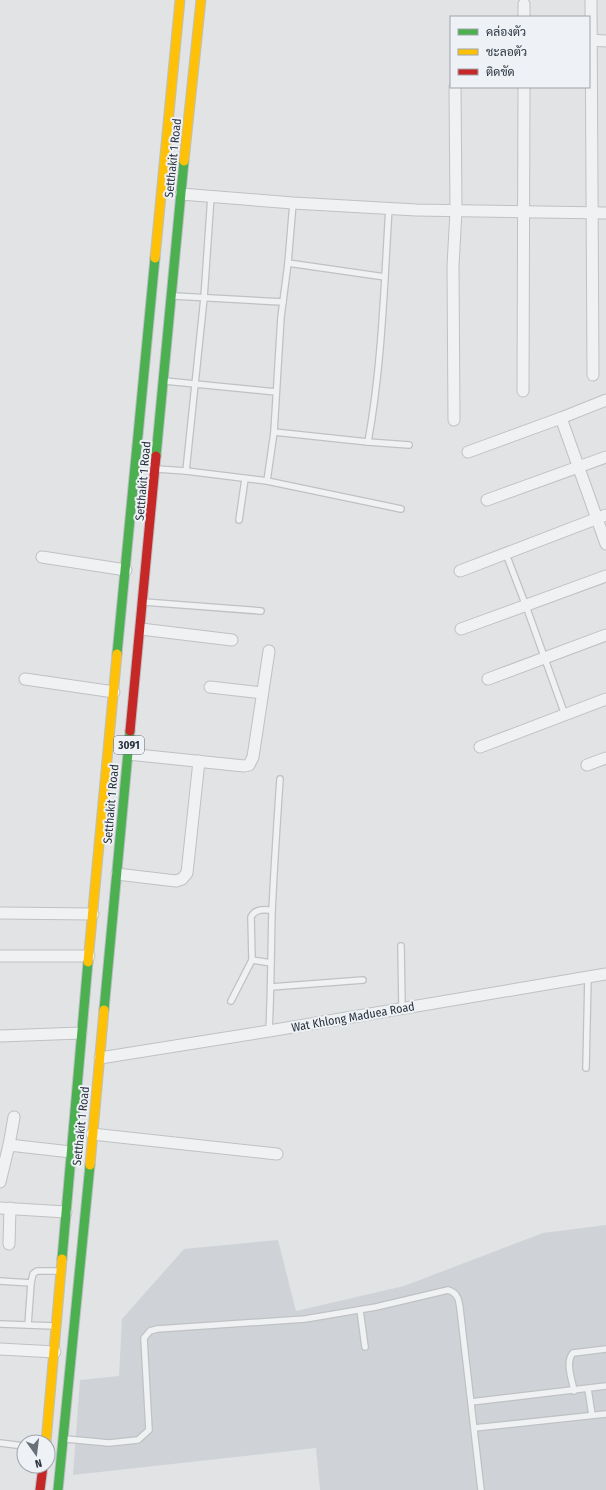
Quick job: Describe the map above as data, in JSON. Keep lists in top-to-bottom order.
{
  "streets": {
    "main road": ["Setthakit 1 Road", "3091"],
    "street": ["Wat Khlong Maduea Road"]
  },
  "crossings": [
    ["Setthakit 1 Road", "Wat Khlong Maduea Road"]
  ],
  "legend": ["คล่องตัว", "ชะลอตัว", "ติดขัด"],
  "north": "bottom"
}
